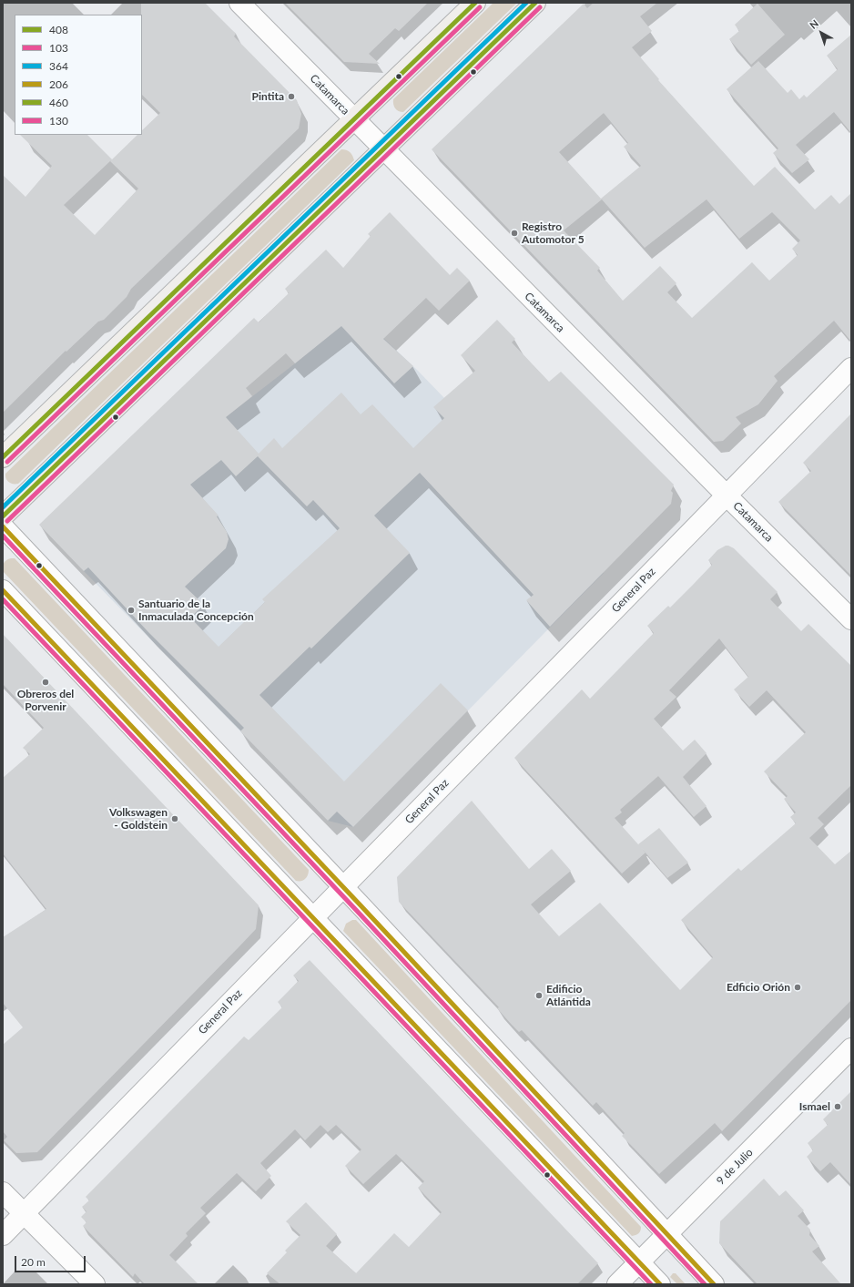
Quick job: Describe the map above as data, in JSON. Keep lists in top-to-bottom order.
{
  "streets": {
    "street": ["Catamarca", "General Paz", "9 de Julio"]
  },
  "crossings": [
    ["Catamarca", "General Paz"]
  ],
  "places": [
    "Pintita",
    "Registro Automotor 5",
    "Santuario de la Inmaculada Concepción",
    "Obreros del Porvenir",
    "Volkswagen - Goldstein",
    "Edficio Orión",
    "Edificio Atlántida",
    "Ismael"
  ],
  "lines": [
    "transit line 408",
    "transit line 364",
    "transit line 460",
    "transit line 103",
    "transit line 130",
    "transit line 206"
  ],
  "legend": [
    "408",
    "103",
    "364",
    "206",
    "460",
    "130"
  ],
  "scale_bar": "20 m",
  "north": "top left"
}
